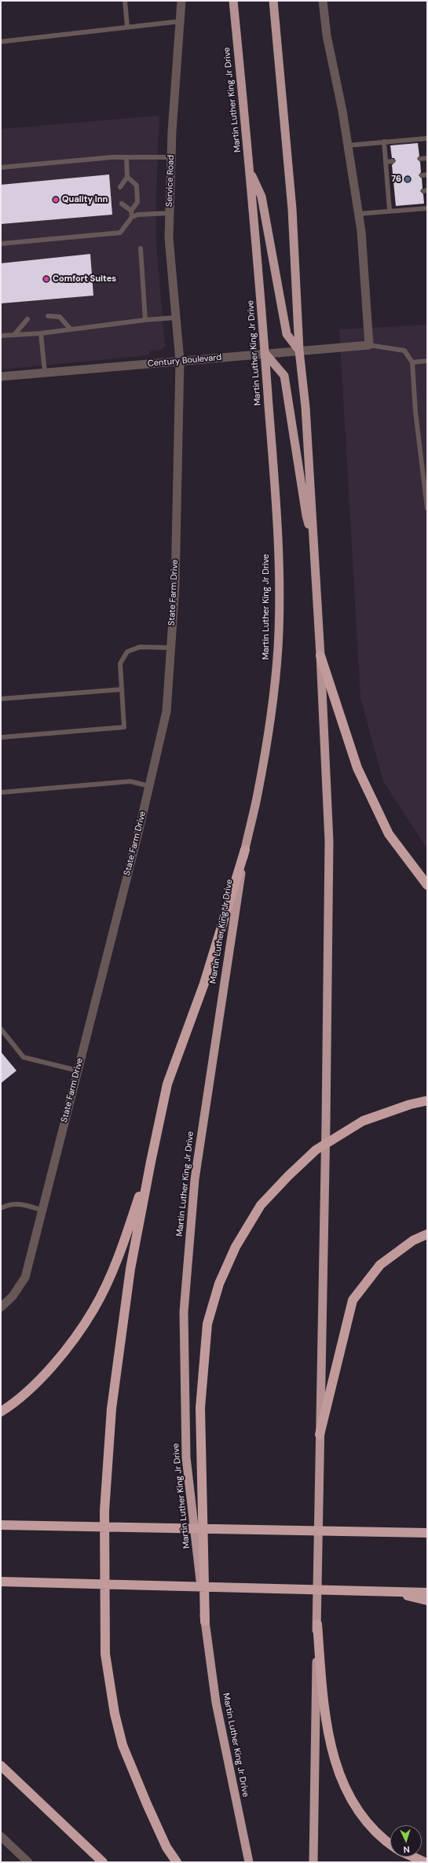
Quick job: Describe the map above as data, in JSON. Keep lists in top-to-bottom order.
{
  "streets": {
    "highway": ["Martin Luther King Jr Drive"],
    "street": ["Service Road", "Century Boulevard", "State Farm Drive"]
  },
  "crossings": [
    ["Martin Luther King Jr Drive", "Century Boulevard"],
    ["Service Road", "Century Boulevard"],
    ["Service Road", "State Farm Drive"],
    ["Century Boulevard", "State Farm Drive"]
  ],
  "places": ["76", "Quality Inn", "Comfort Suites"],
  "north": "bottom"
}
